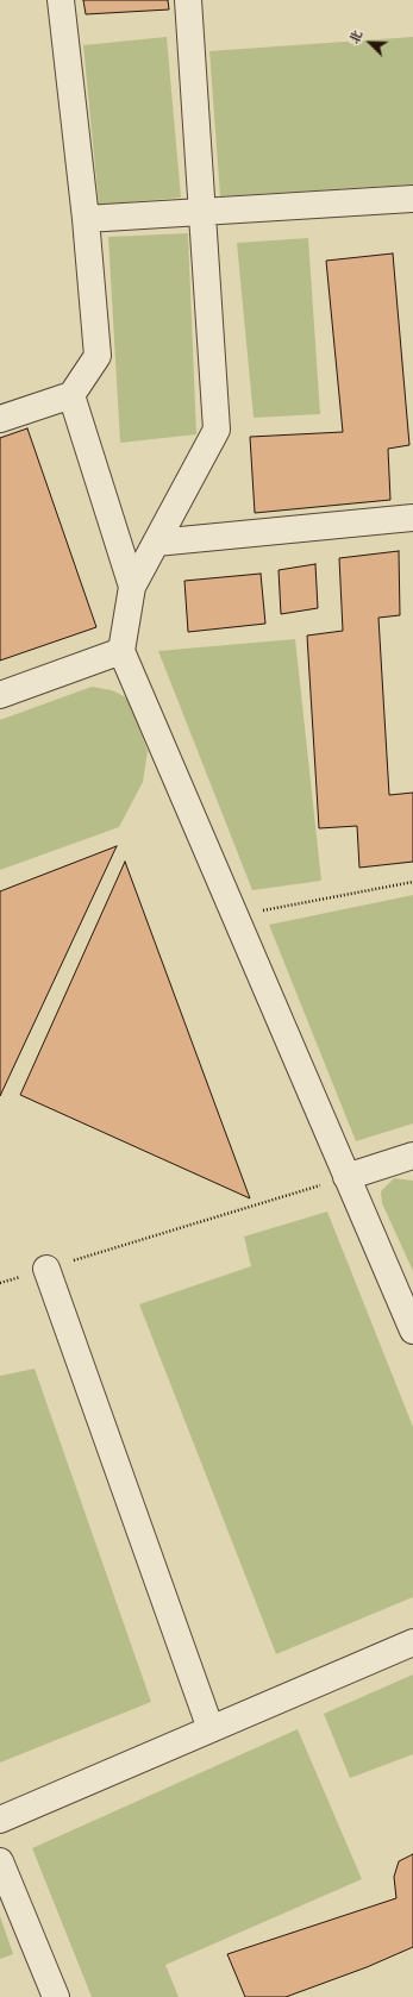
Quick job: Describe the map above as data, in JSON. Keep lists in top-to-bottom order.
{
  "north": "top left"
}
